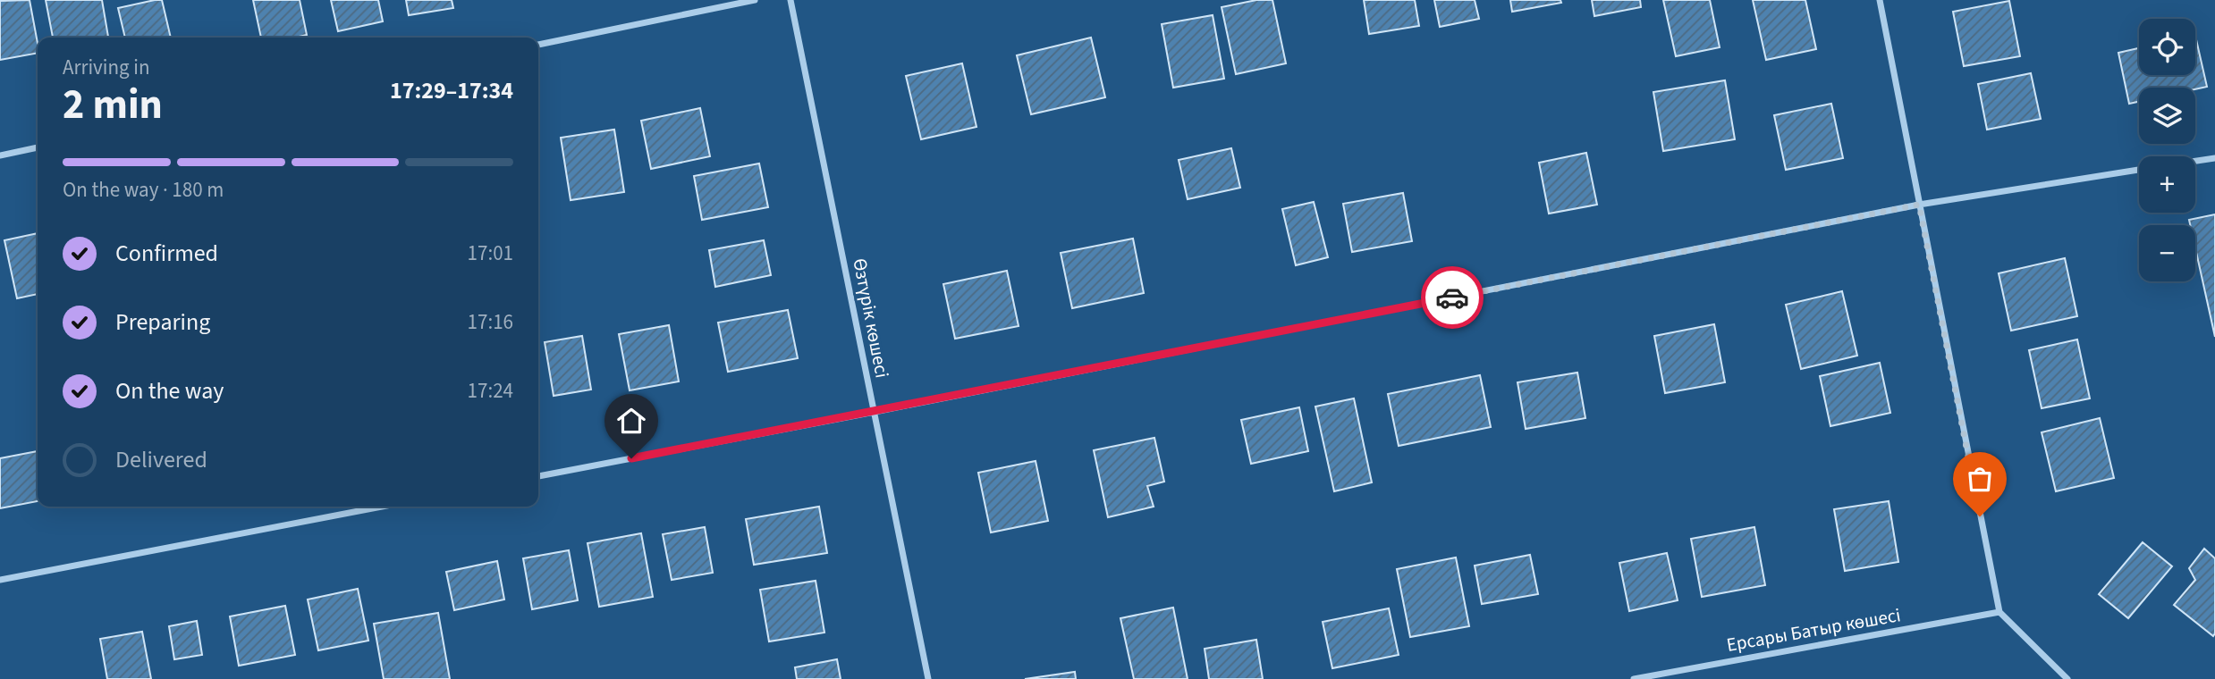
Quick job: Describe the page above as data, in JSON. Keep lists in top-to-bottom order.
{
  "streets": {
    "street": ["Өзтүрік көшесі", "Ерсары Батыр көшесі"]
  },
  "page": {
    "map_buttons": ["+", "−"],
    "heading": ["2 min", "Arriving in", "17:29–17:34"],
    "bar": "On the way · 180 m",
    "list": [
      ["Confirmed", "17:01"],
      ["Preparing", "17:16"],
      ["On the way", "17:24"],
      "Delivered"
    ]
  }
}
